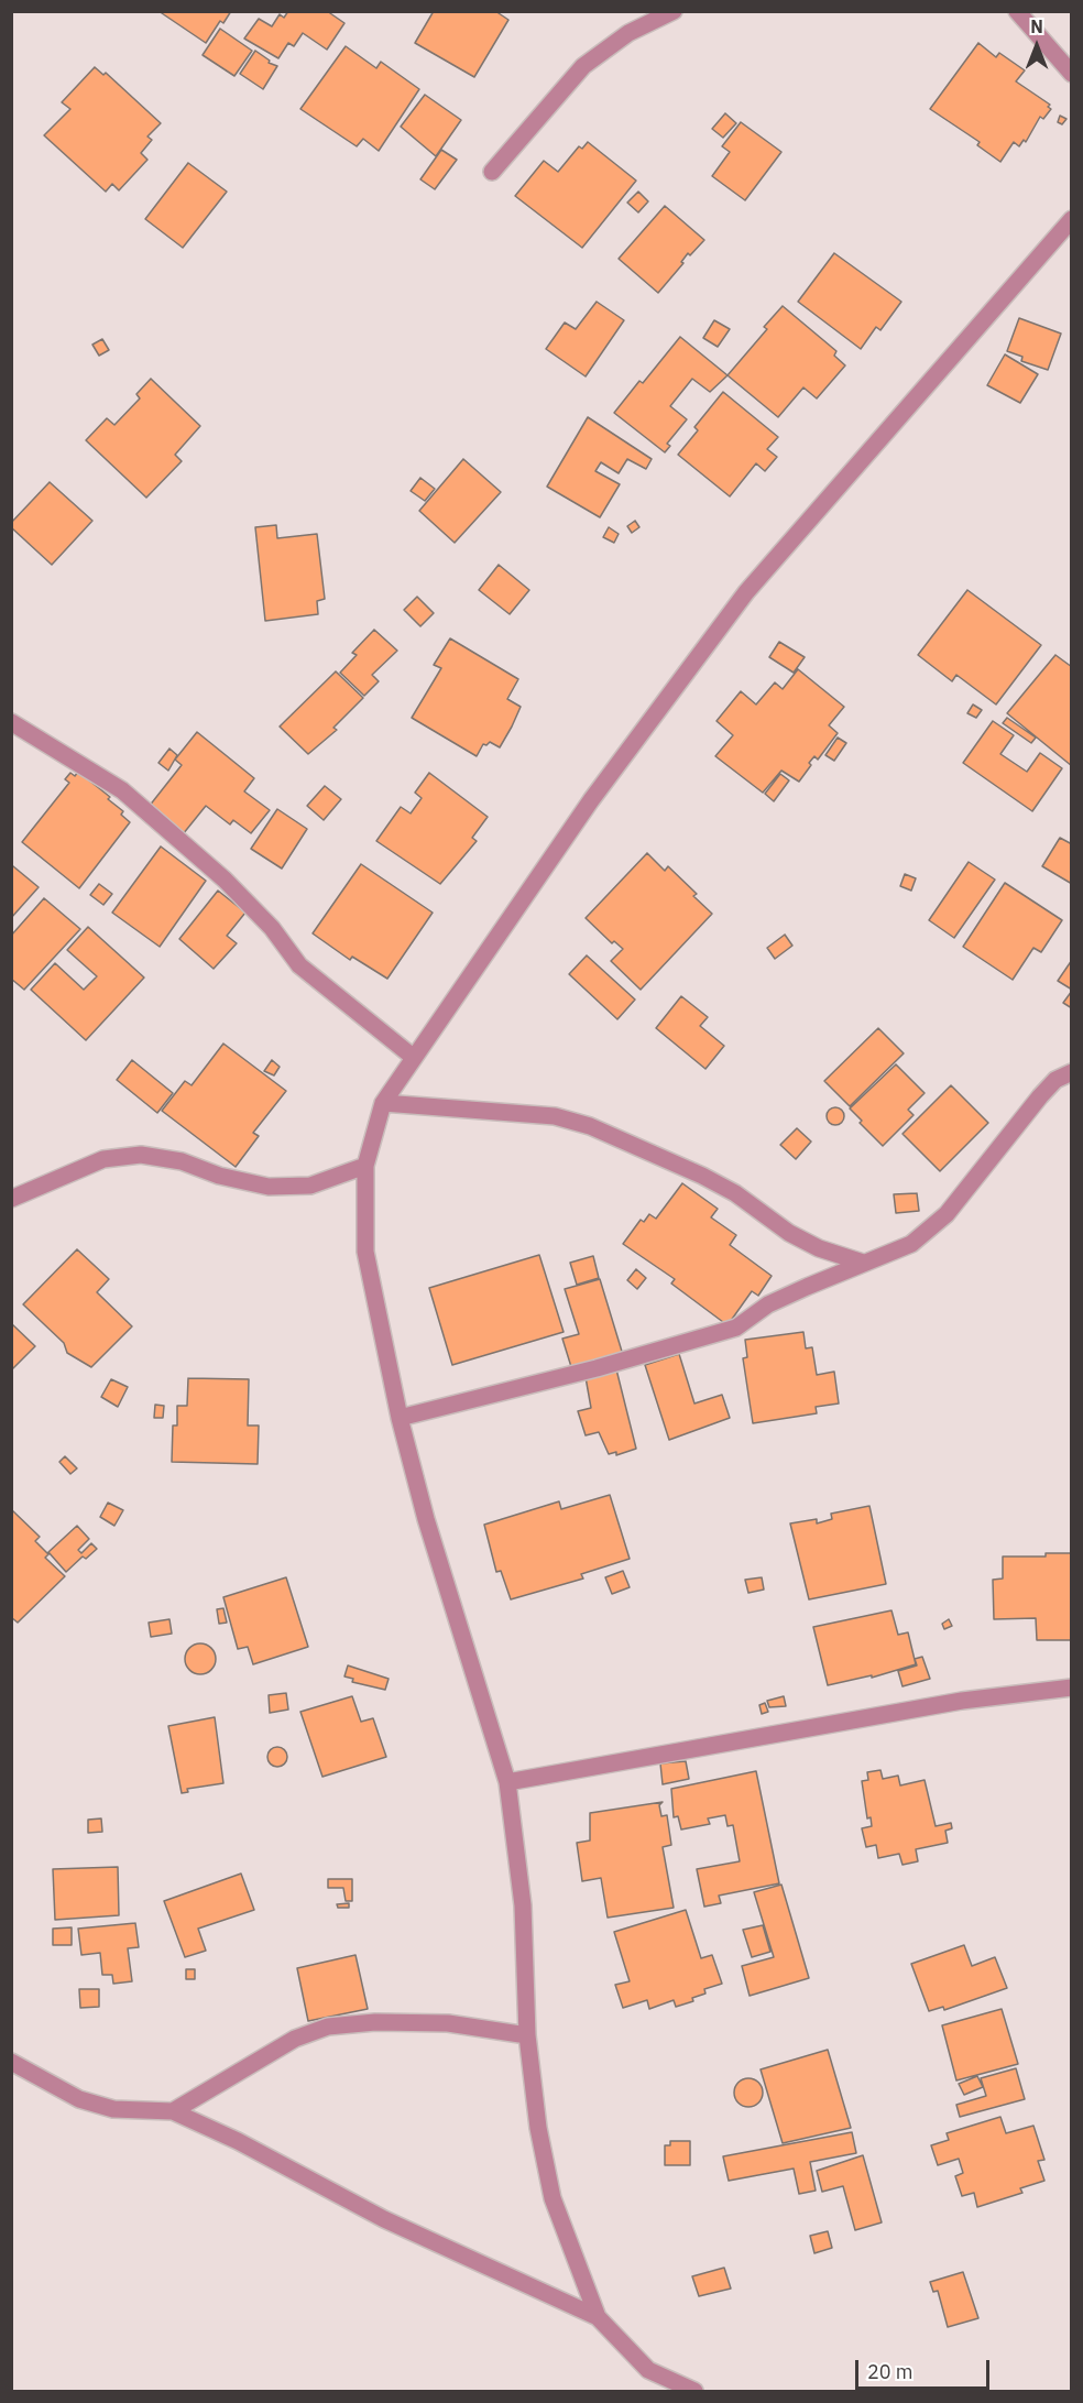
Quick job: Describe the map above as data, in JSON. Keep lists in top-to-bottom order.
{
  "scale_bar": "20 m",
  "north": "top"
}
